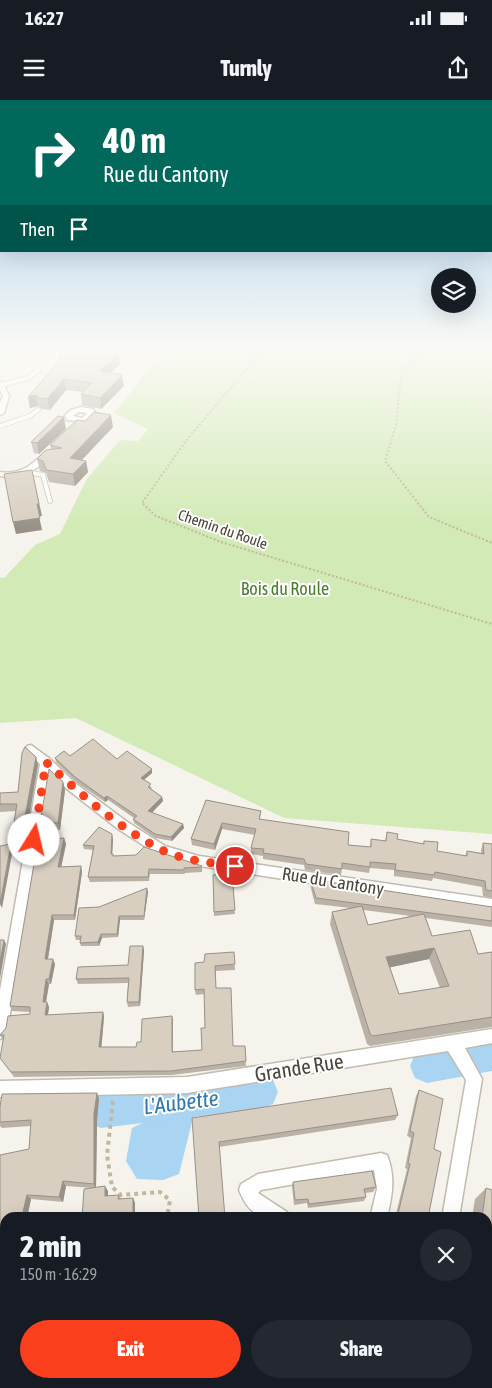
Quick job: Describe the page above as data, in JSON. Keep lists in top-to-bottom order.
{
  "streets": {
    "street": ["Rue du Cantony", "Grande Rue"],
    "path": ["Chemin du Roule"]
  },
  "water": ["L'Aubette"],
  "parks": ["Bois du Roule"],
  "page": {
    "status": "16:27",
    "header": "Turnly",
    "turn": ["40 m", "Rue du Cantony"],
    "then": "Then",
    "heading": ["2 min", "150 m · 16:29"],
    "buttons": ["Exit", "Share"]
  }
}
